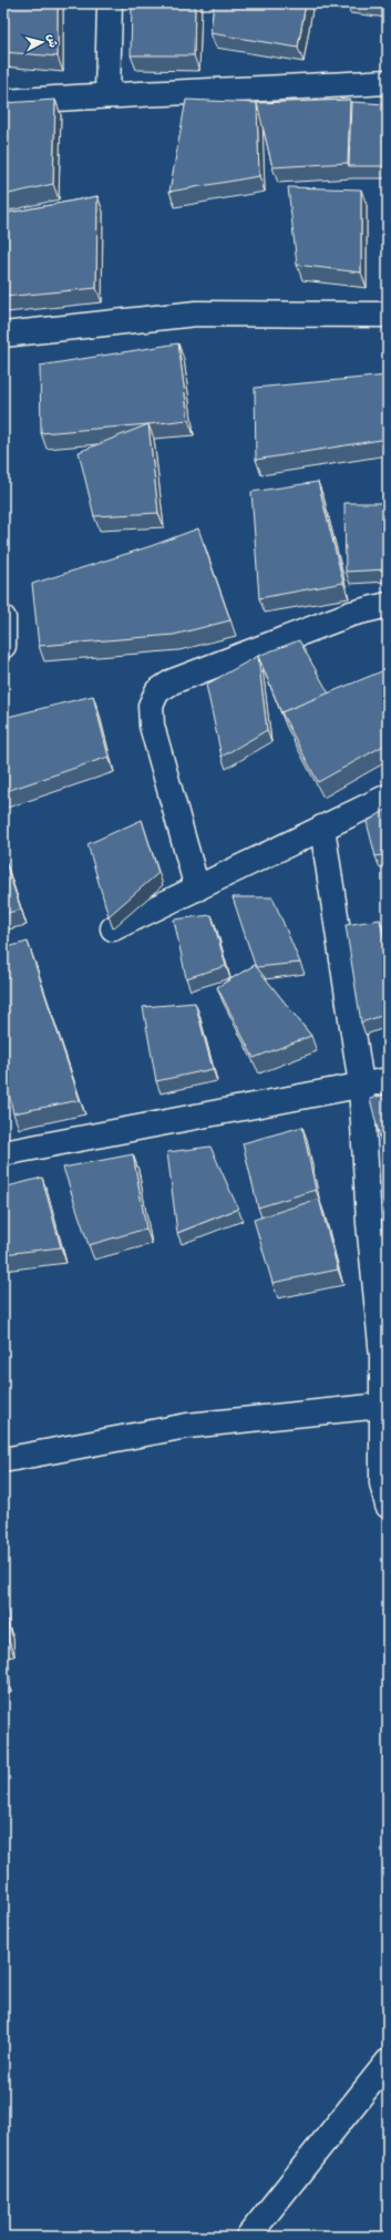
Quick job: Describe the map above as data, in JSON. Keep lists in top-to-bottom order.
{
  "north": "right"
}
